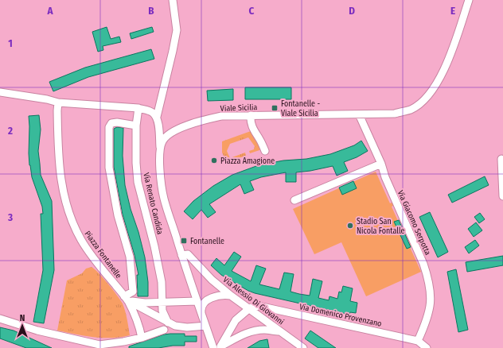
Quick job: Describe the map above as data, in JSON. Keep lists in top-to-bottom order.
{
  "streets": {
    "street": [
      "Viale Sicilia",
      "Via Renato Candida",
      "Via Giacomo Serpotta",
      "Piazza Fontanelle",
      "Via Alessio Di Giovanni",
      "Via Domenico Provenzano"
    ]
  },
  "crossings": [
    ["Viale Sicilia", "Via Giacomo Serpotta"],
    ["Viale Sicilia", "Via Alessio Di Giovanni"],
    ["Via Giacomo Serpotta", "Via Domenico Provenzano"],
    ["Via Alessio Di Giovanni", "Via Domenico Provenzano"]
  ],
  "places": {
    "transit": ["Fontanelle - Viale Sicilia", "Fontanelle"],
    "other": ["Piazza Amagione", "Stadio San Nicola Fontalle"]
  },
  "north": "top",
  "grid": {
    "columns": [
      "A",
      "B",
      "C",
      "D",
      "E"
    ],
    "rows": ["1", "2", "3"]
  }
}
